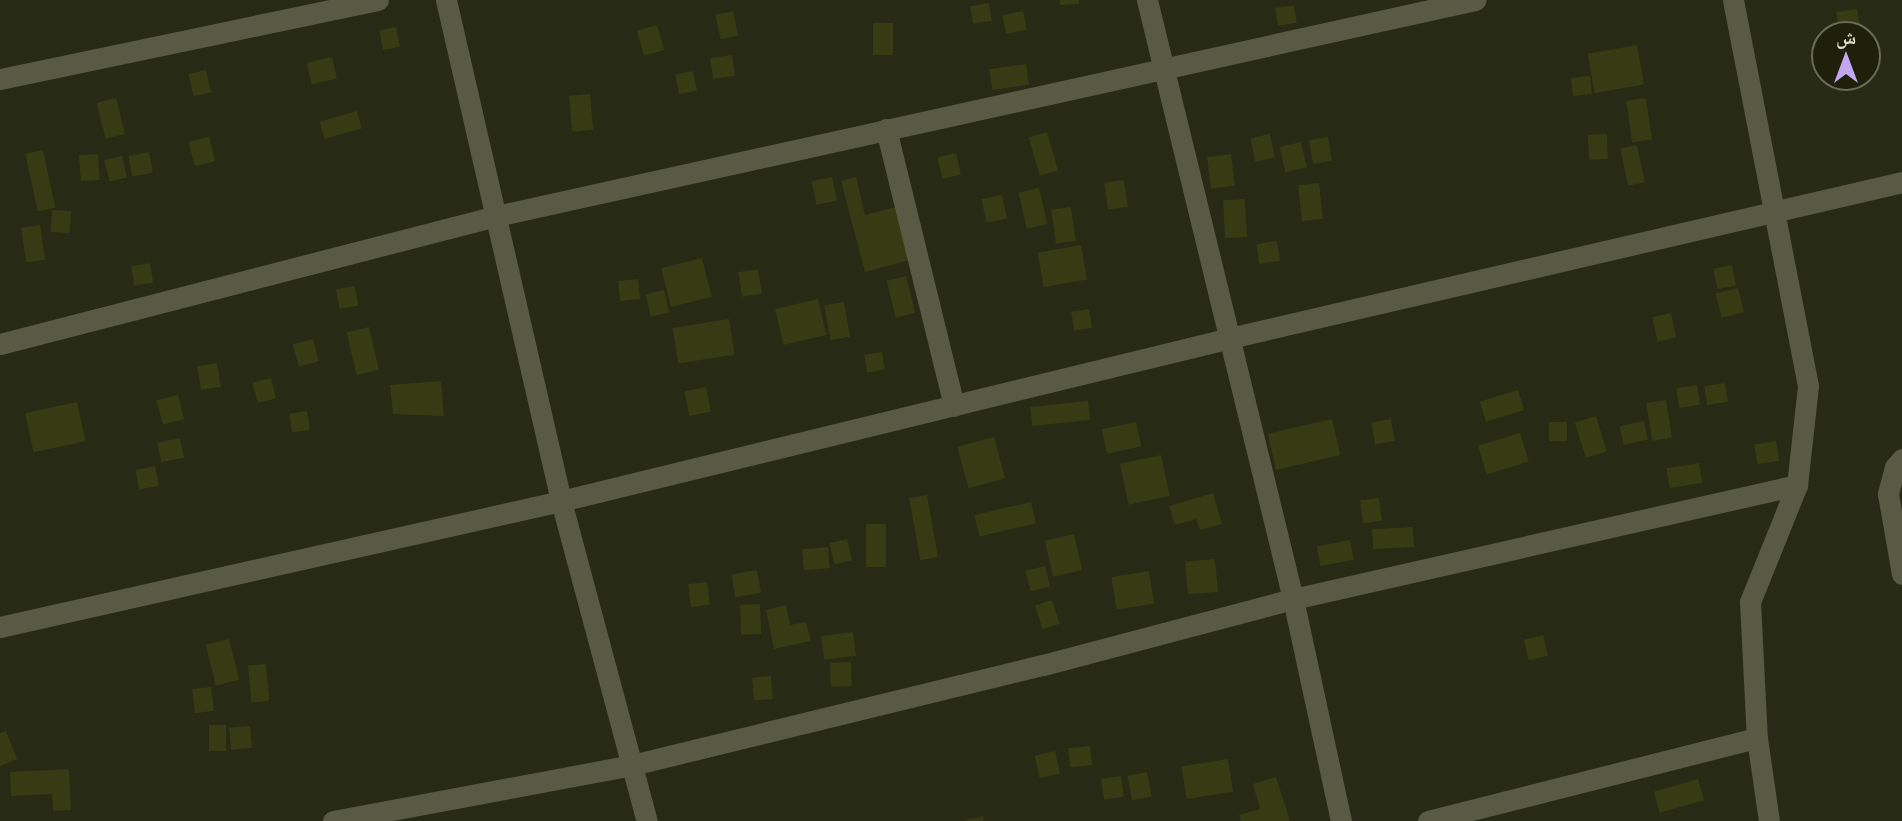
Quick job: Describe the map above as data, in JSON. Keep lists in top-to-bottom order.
{
  "north": "top"
}
